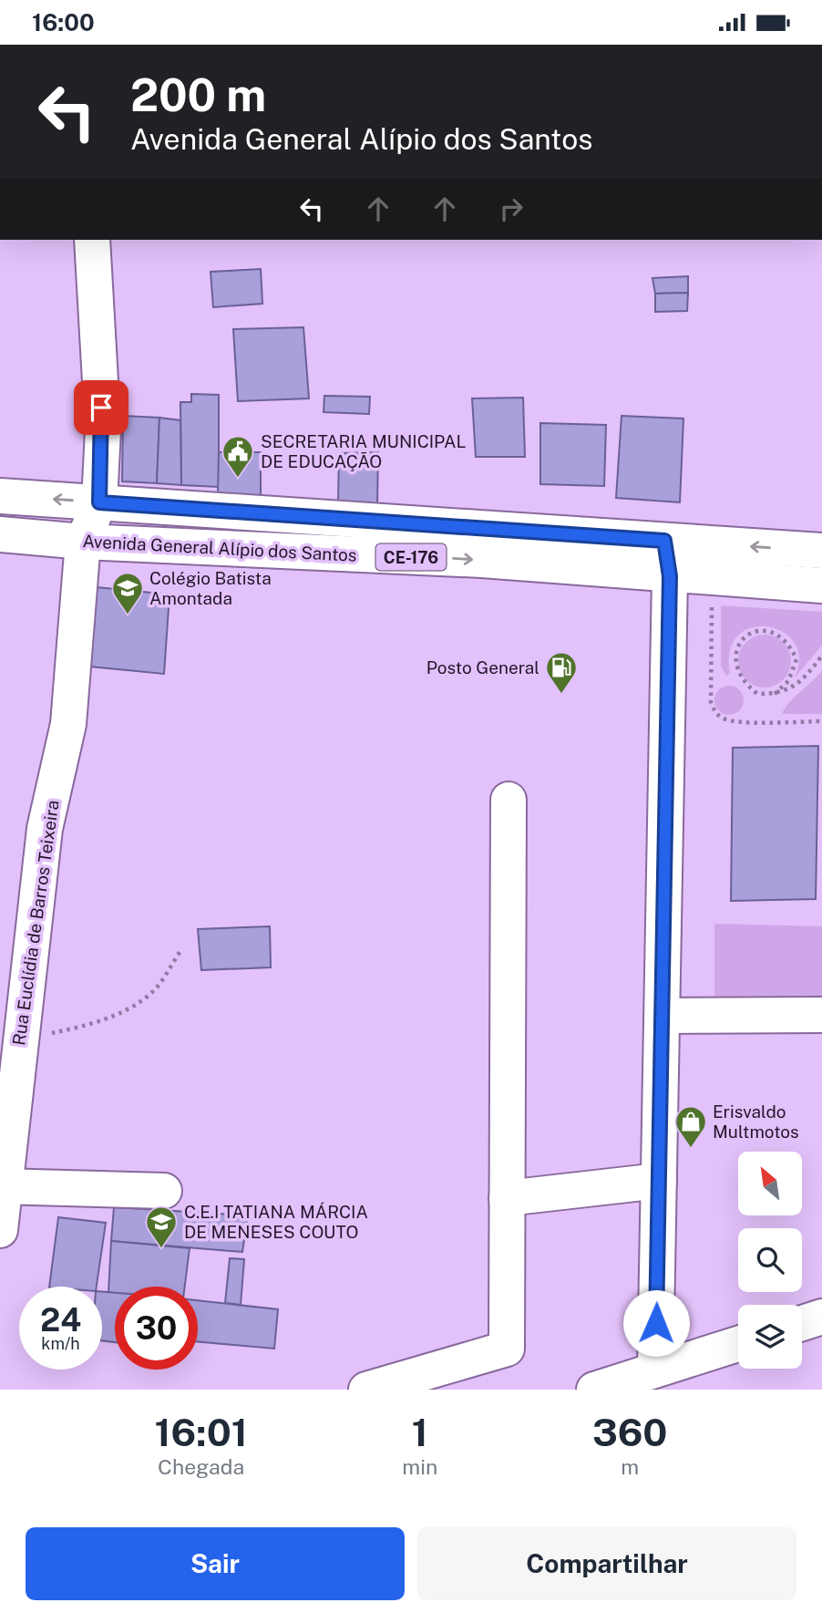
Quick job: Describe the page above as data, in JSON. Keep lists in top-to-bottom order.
{
  "streets": {
    "street": ["Avenida General Alípio dos Santos", "CE-176", "Rua Euclídia de Barros Teixeira"]
  },
  "crossings": [
    ["Avenida General Alípio dos Santos", "Rua Euclídia de Barros Teixeira"]
  ],
  "places": {
    "public building": ["SECRETARIA MUNICIPAL DE EDUCAÇÃO"],
    "school or university": ["Colégio Batista Amontada", "C.E.I TATIANA MÁRCIA DE MENESES COUTO"],
    "fuel station": ["Posto General"],
    "shop": ["Erisvaldo Multmotos"]
  },
  "north": "top left",
  "page": {
    "status": "16:00",
    "turn": ["200 m", "Avenida General Alípio dos Santos"],
    "speed": "24 km/h",
    "limit": "30",
    "eta": [
      "16:01",
      "Chegada",
      "1",
      "min",
      "360",
      "m"
    ],
    "buttons": ["Sair", "Compartilhar"]
  }
}
